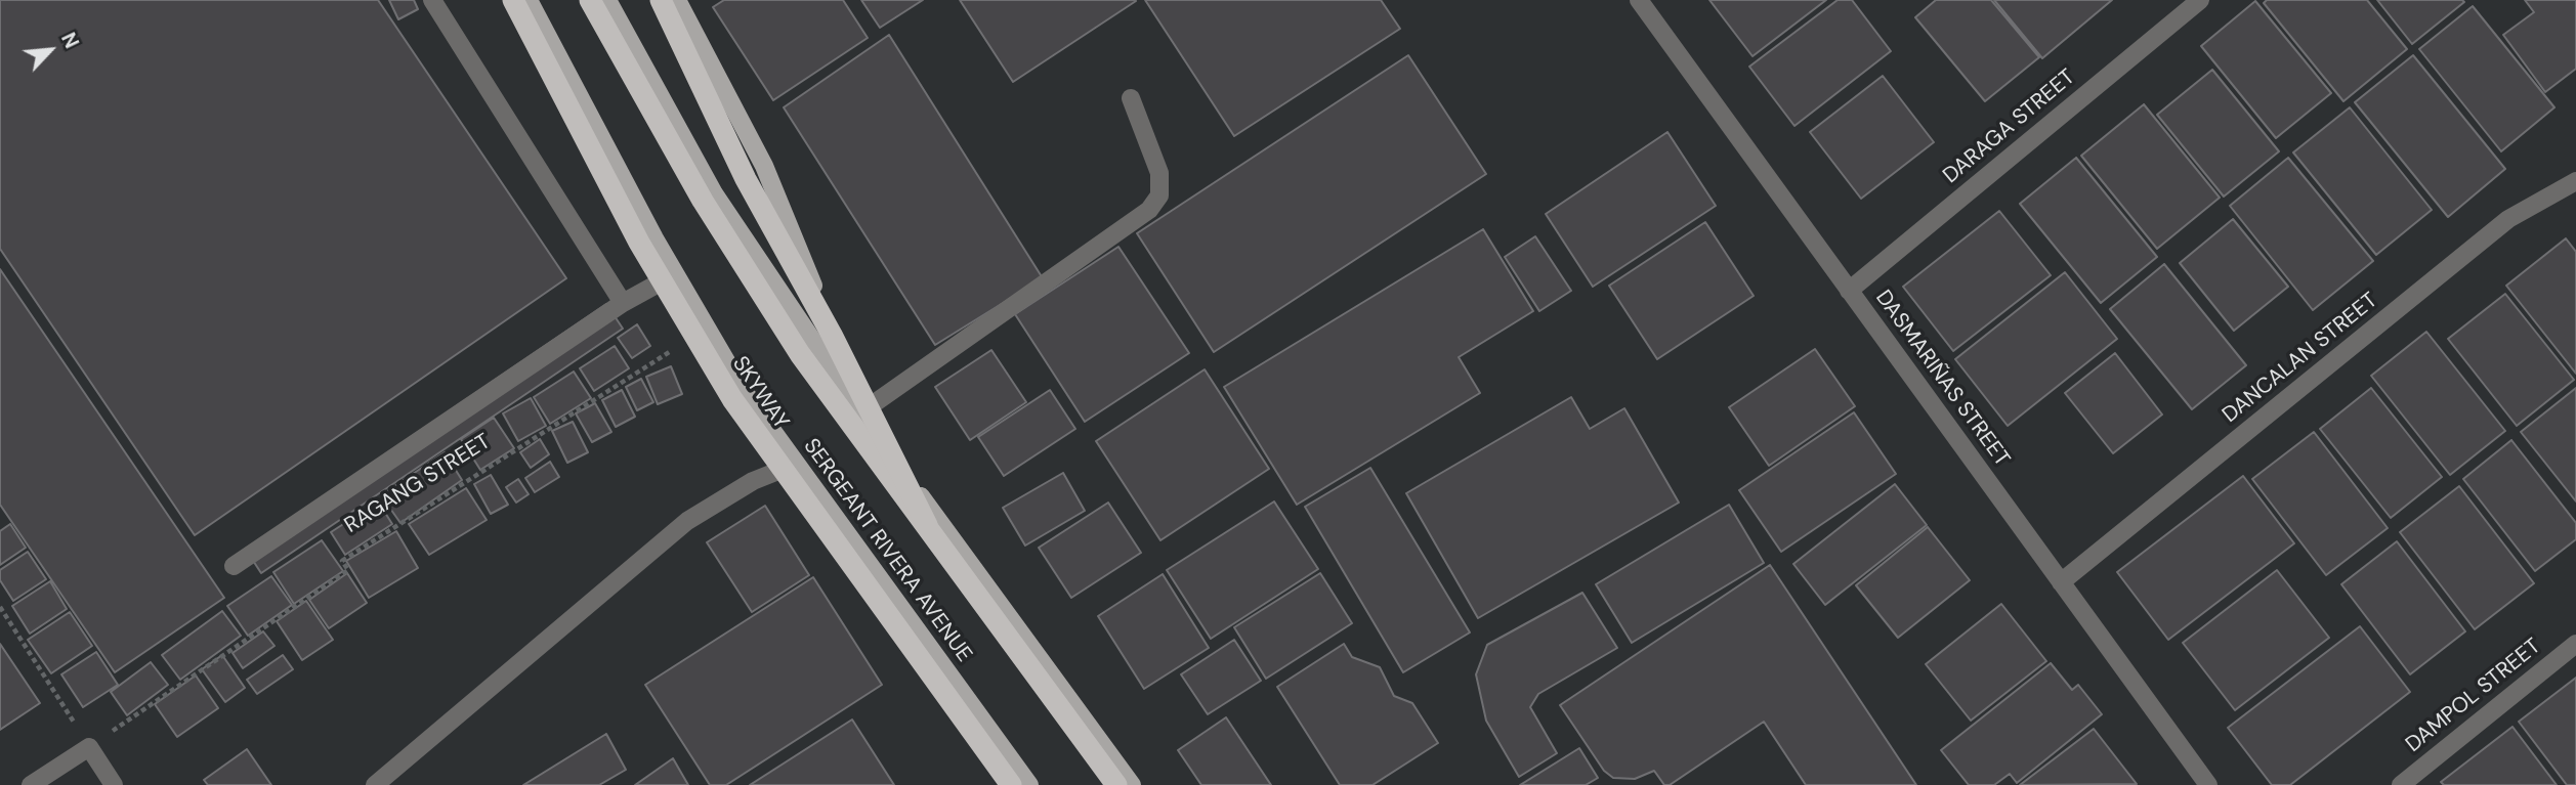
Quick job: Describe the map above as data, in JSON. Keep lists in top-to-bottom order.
{
  "streets": {
    "highway": ["SKYWAY"],
    "main road": ["SERGEANT RIVERA AVENUE"],
    "street": [
      "DARAGA STREET",
      "DANCALAN STREET",
      "DASMARIÑAS STREET",
      "DAMPOL STREET"
    ],
    "path": ["RAGANG STREET"]
  },
  "crossings": [
    ["DARAGA STREET", "DASMARIÑAS STREET"],
    ["DANCALAN STREET", "DASMARIÑAS STREET"],
    ["RAGANG STREET", "SERGEANT RIVERA AVENUE"]
  ],
  "north": "top right"
}
